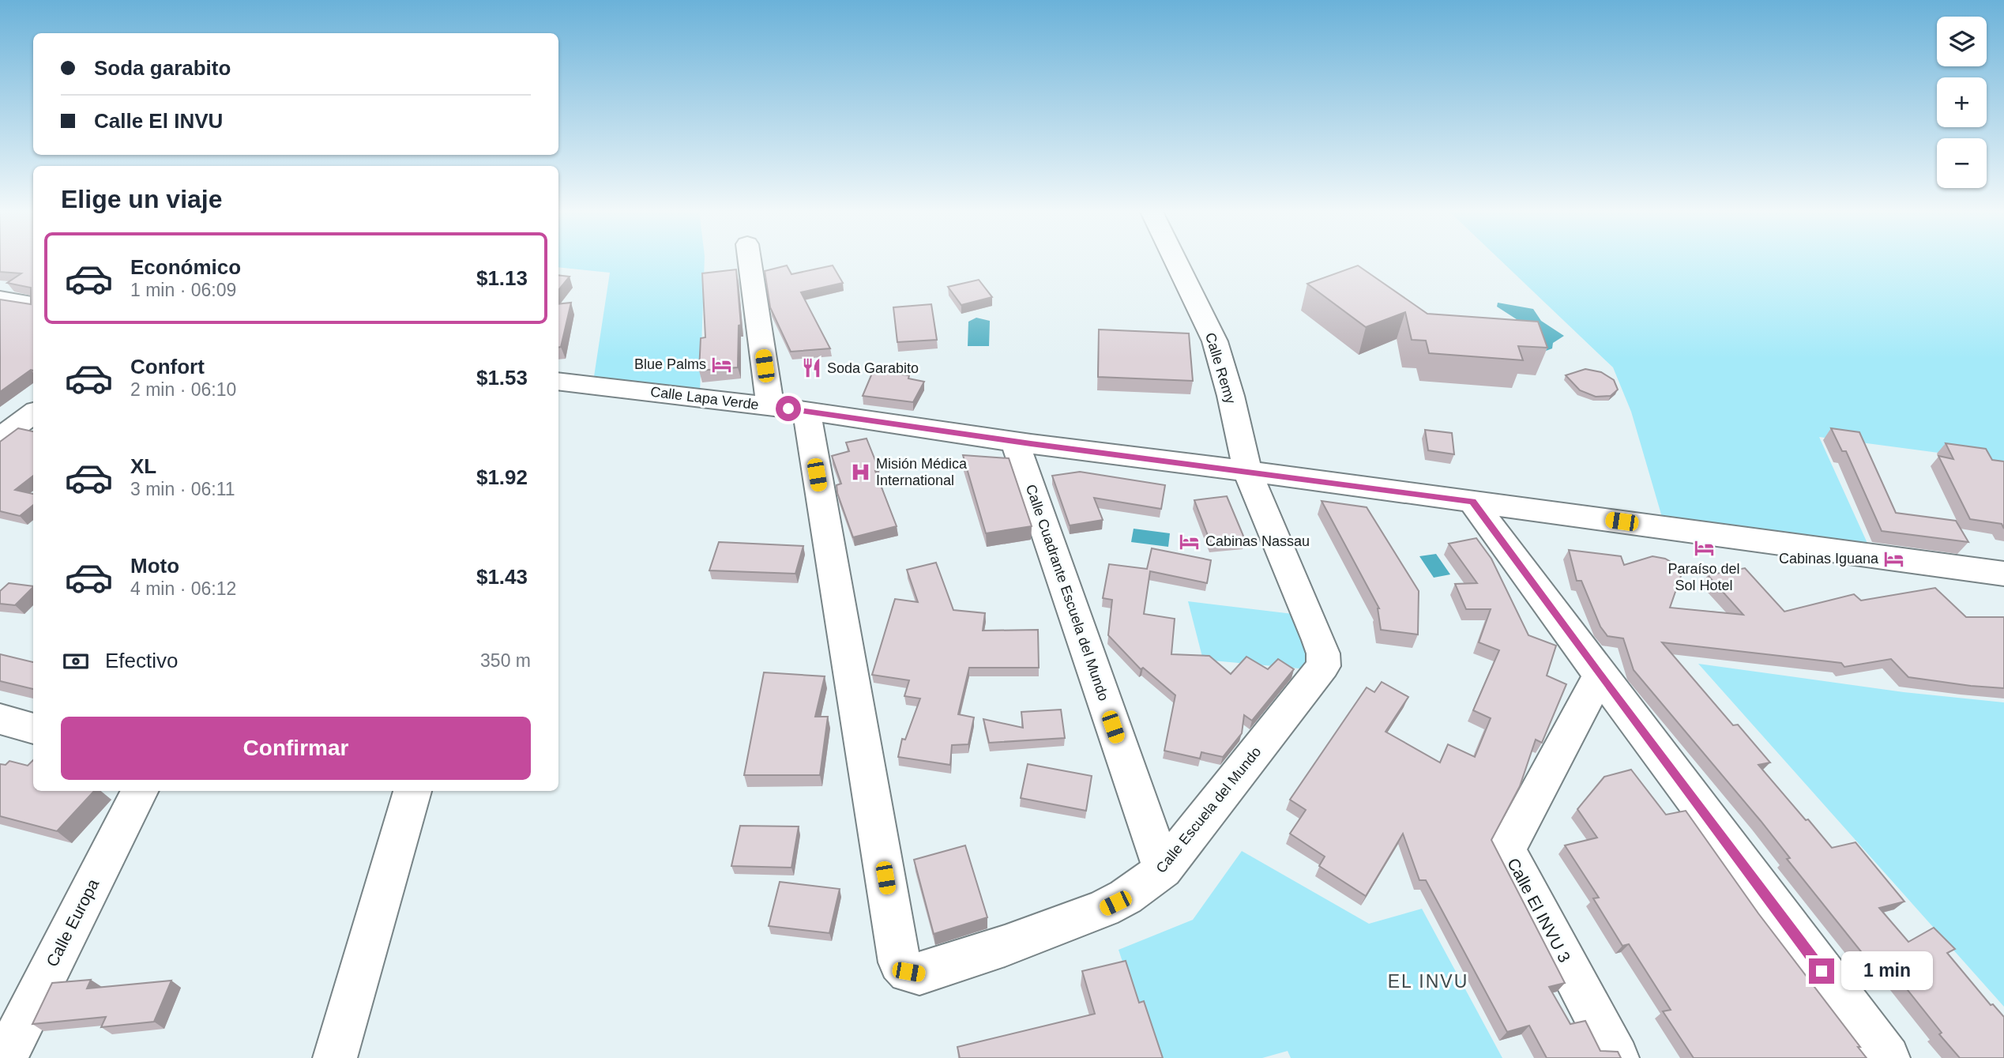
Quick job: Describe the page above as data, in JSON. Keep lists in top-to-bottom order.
{
  "streets": {
    "street": [
      "Calle Remy",
      "Calle Lapa Verde",
      "Calle Cuadrante Escuela del Mundo",
      "Calle Escuela del Mundo",
      "Calle El INVU 3",
      "Calle Europa"
    ]
  },
  "crossings": [
    ["Calle Remy", "Calle Lapa Verde"],
    ["Calle Remy", "Calle Escuela del Mundo"],
    ["Calle Lapa Verde", "Calle Cuadrante Escuela del Mundo"],
    ["Calle Lapa Verde", "Calle Escuela del Mundo"],
    ["Calle Cuadrante Escuela del Mundo", "Calle Escuela del Mundo"]
  ],
  "districts": ["EL INVU"],
  "places": {
    "hotel": [
      "Blue Palms",
      "Cabinas Nassau",
      "Paraíso del Sol Hotel",
      "Cabinas Iguana"
    ],
    "restaurant": ["Soda Garabito"],
    "hospital": ["Misión Médica International"]
  },
  "page": {
    "map_buttons": ["+", "−"],
    "banner": ["Soda garabito", "Calle El INVU"],
    "heading": "Elige un viaje",
    "list": [
      {
        "name": "Económico",
        "note": "1 min · 06:09",
        "value": "$1.13"
      },
      {
        "name": "Confort",
        "note": "2 min · 06:10",
        "value": "$1.53"
      },
      {
        "name": "XL",
        "note": "3 min · 06:11",
        "value": "$1.92"
      },
      {
        "name": "Moto",
        "note": "4 min · 06:12",
        "value": "$1.43"
      }
    ],
    "pay": ["Efectivo", "350 m"],
    "buttons": "Confirmar",
    "bubble": "1 min"
  }
}
